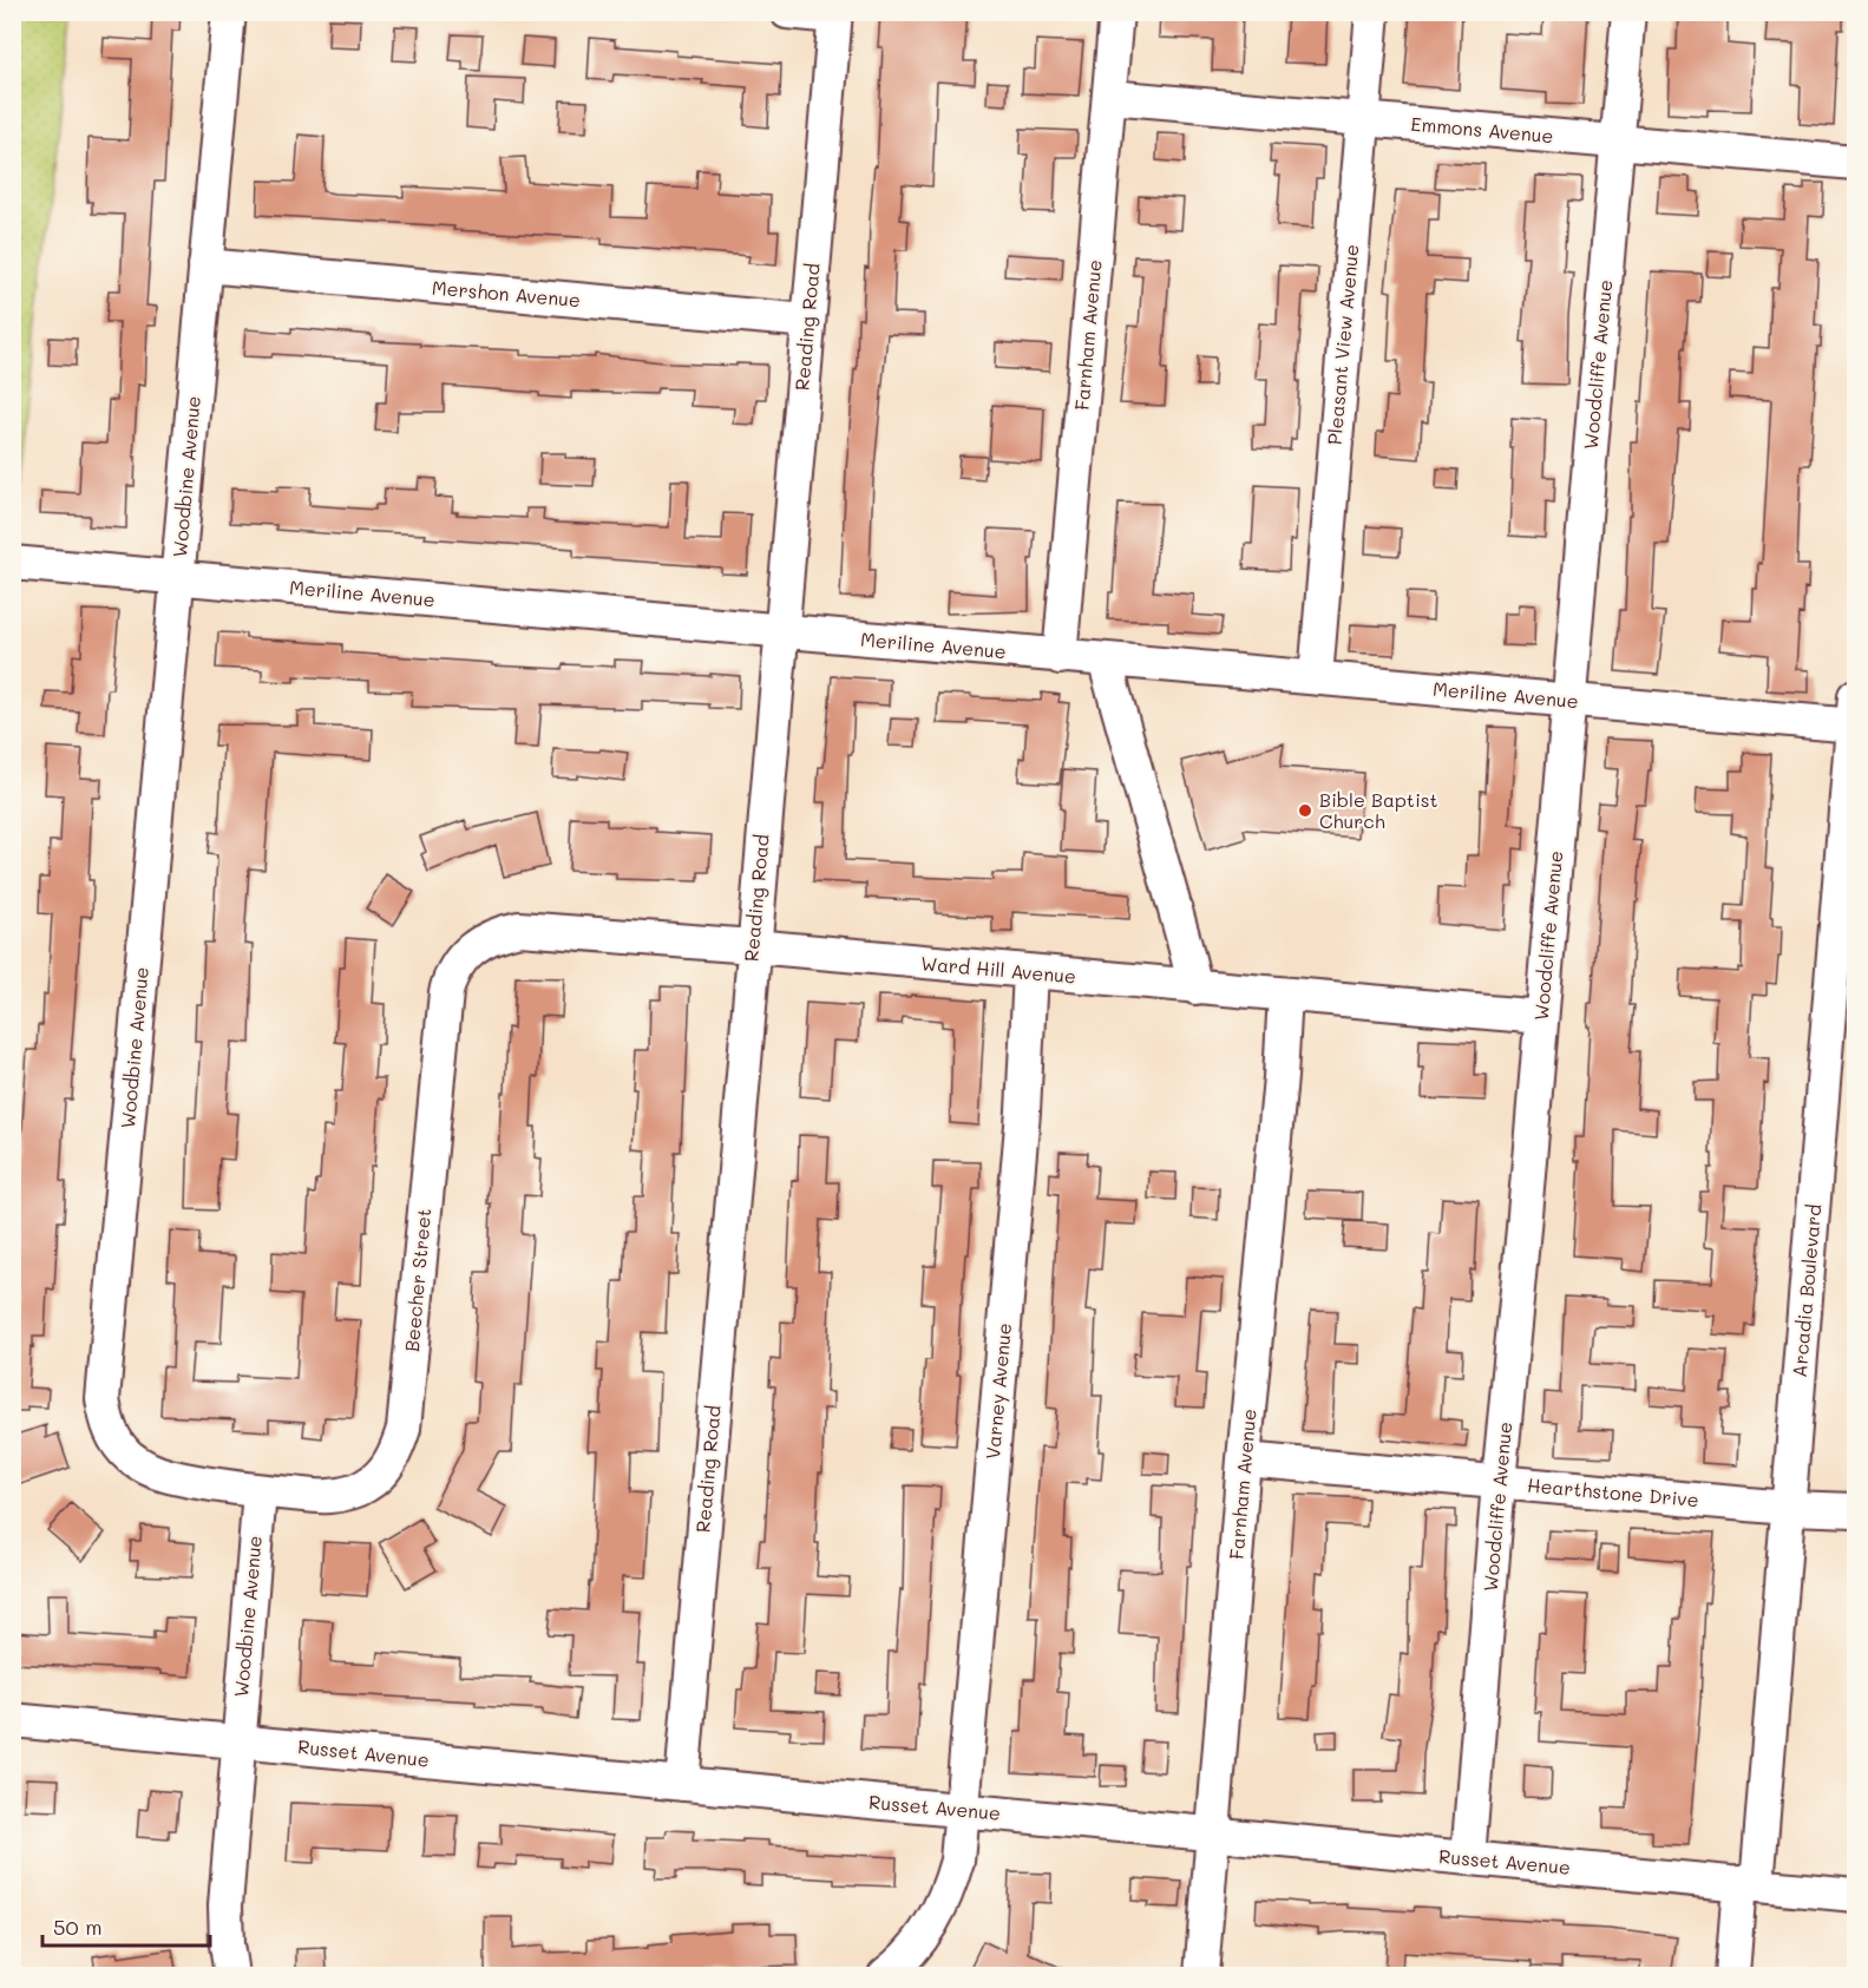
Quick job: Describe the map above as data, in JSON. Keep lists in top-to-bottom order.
{
  "streets": {
    "street": [
      "Emmons Avenue",
      "Mershon Avenue",
      "Reading Road",
      "Farnham Avenue",
      "Pleasant View Avenue",
      "Woodcliffe Avenue",
      "Woodbine Avenue",
      "Meriline Avenue",
      "Ward Hill Avenue",
      "Beecher Street",
      "Arcadia Boulevard",
      "Varney Avenue",
      "Hearthstone Drive",
      "Russet Avenue"
    ]
  },
  "crossings": [
    ["Emmons Avenue", "Farnham Avenue"],
    ["Emmons Avenue", "Pleasant View Avenue"],
    ["Emmons Avenue", "Woodcliffe Avenue"],
    ["Mershon Avenue", "Reading Road"],
    ["Mershon Avenue", "Woodbine Avenue"],
    ["Reading Road", "Meriline Avenue"],
    ["Reading Road", "Ward Hill Avenue"],
    ["Reading Road", "Russet Avenue"],
    ["Farnham Avenue", "Meriline Avenue"],
    ["Farnham Avenue", "Ward Hill Avenue"],
    ["Farnham Avenue", "Hearthstone Drive"],
    ["Farnham Avenue", "Russet Avenue"],
    ["Pleasant View Avenue", "Meriline Avenue"],
    ["Woodcliffe Avenue", "Meriline Avenue"],
    ["Woodcliffe Avenue", "Ward Hill Avenue"],
    ["Woodcliffe Avenue", "Hearthstone Drive"],
    ["Woodcliffe Avenue", "Russet Avenue"],
    ["Woodbine Avenue", "Meriline Avenue"],
    ["Woodbine Avenue", "Beecher Street"],
    ["Woodbine Avenue", "Russet Avenue"],
    ["Meriline Avenue", "Arcadia Boulevard"],
    ["Ward Hill Avenue", "Beecher Street"],
    ["Ward Hill Avenue", "Varney Avenue"],
    ["Arcadia Boulevard", "Hearthstone Drive"],
    ["Arcadia Boulevard", "Russet Avenue"],
    ["Varney Avenue", "Russet Avenue"]
  ],
  "places": ["Bible Baptist Church"],
  "scale_bar": "50 m"
}
